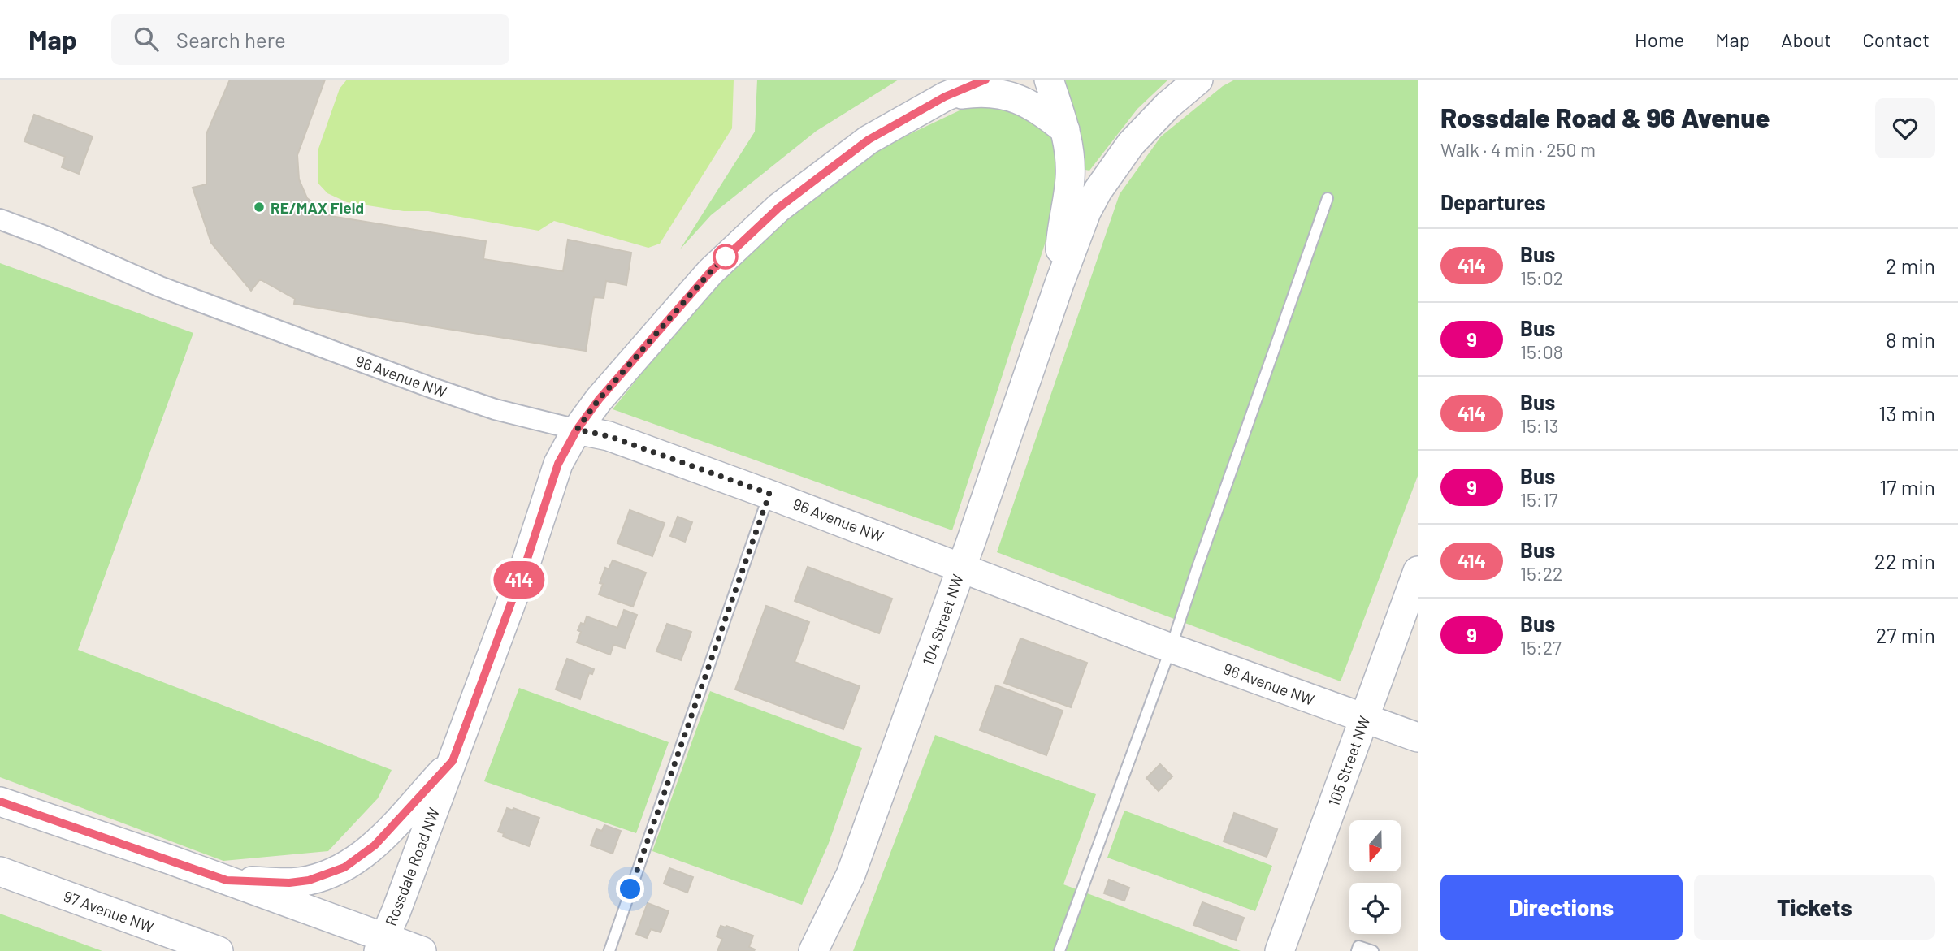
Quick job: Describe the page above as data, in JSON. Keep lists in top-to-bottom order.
{
  "streets": {
    "main road": [
      "96 Avenue NW",
      "104 Street NW",
      "105 Street NW",
      "Rossdale Road NW",
      "97 Avenue NW"
    ]
  },
  "crossings": [
    ["96 Avenue NW", "104 Street NW"],
    ["96 Avenue NW", "105 Street NW"],
    ["96 Avenue NW", "Rossdale Road NW"]
  ],
  "places": ["RE/MAX Field"],
  "lines": ["bus line 414"],
  "north": "bottom",
  "page": {
    "header": "Map",
    "search": "Search here",
    "nav": [
      "Home",
      "Map",
      "About",
      "Contact"
    ],
    "on_map": "414",
    "heading": [
      ["Rossdale Road & 96 Avenue", "Walk · 4 min · 250 m"],
      "Departures"
    ],
    "list": [
      {
        "mark": "414",
        "name": "Bus",
        "note": "15:02",
        "value": "2 min"
      },
      {
        "mark": "9",
        "name": "Bus",
        "note": "15:08",
        "value": "8 min"
      },
      {
        "mark": "414",
        "name": "Bus",
        "note": "15:13",
        "value": "13 min"
      },
      {
        "mark": "9",
        "name": "Bus",
        "note": "15:17",
        "value": "17 min"
      },
      {
        "mark": "414",
        "name": "Bus",
        "note": "15:22",
        "value": "22 min"
      },
      {
        "mark": "9",
        "name": "Bus",
        "note": "15:27",
        "value": "27 min"
      }
    ],
    "buttons": ["Directions", "Tickets"]
  }
}
